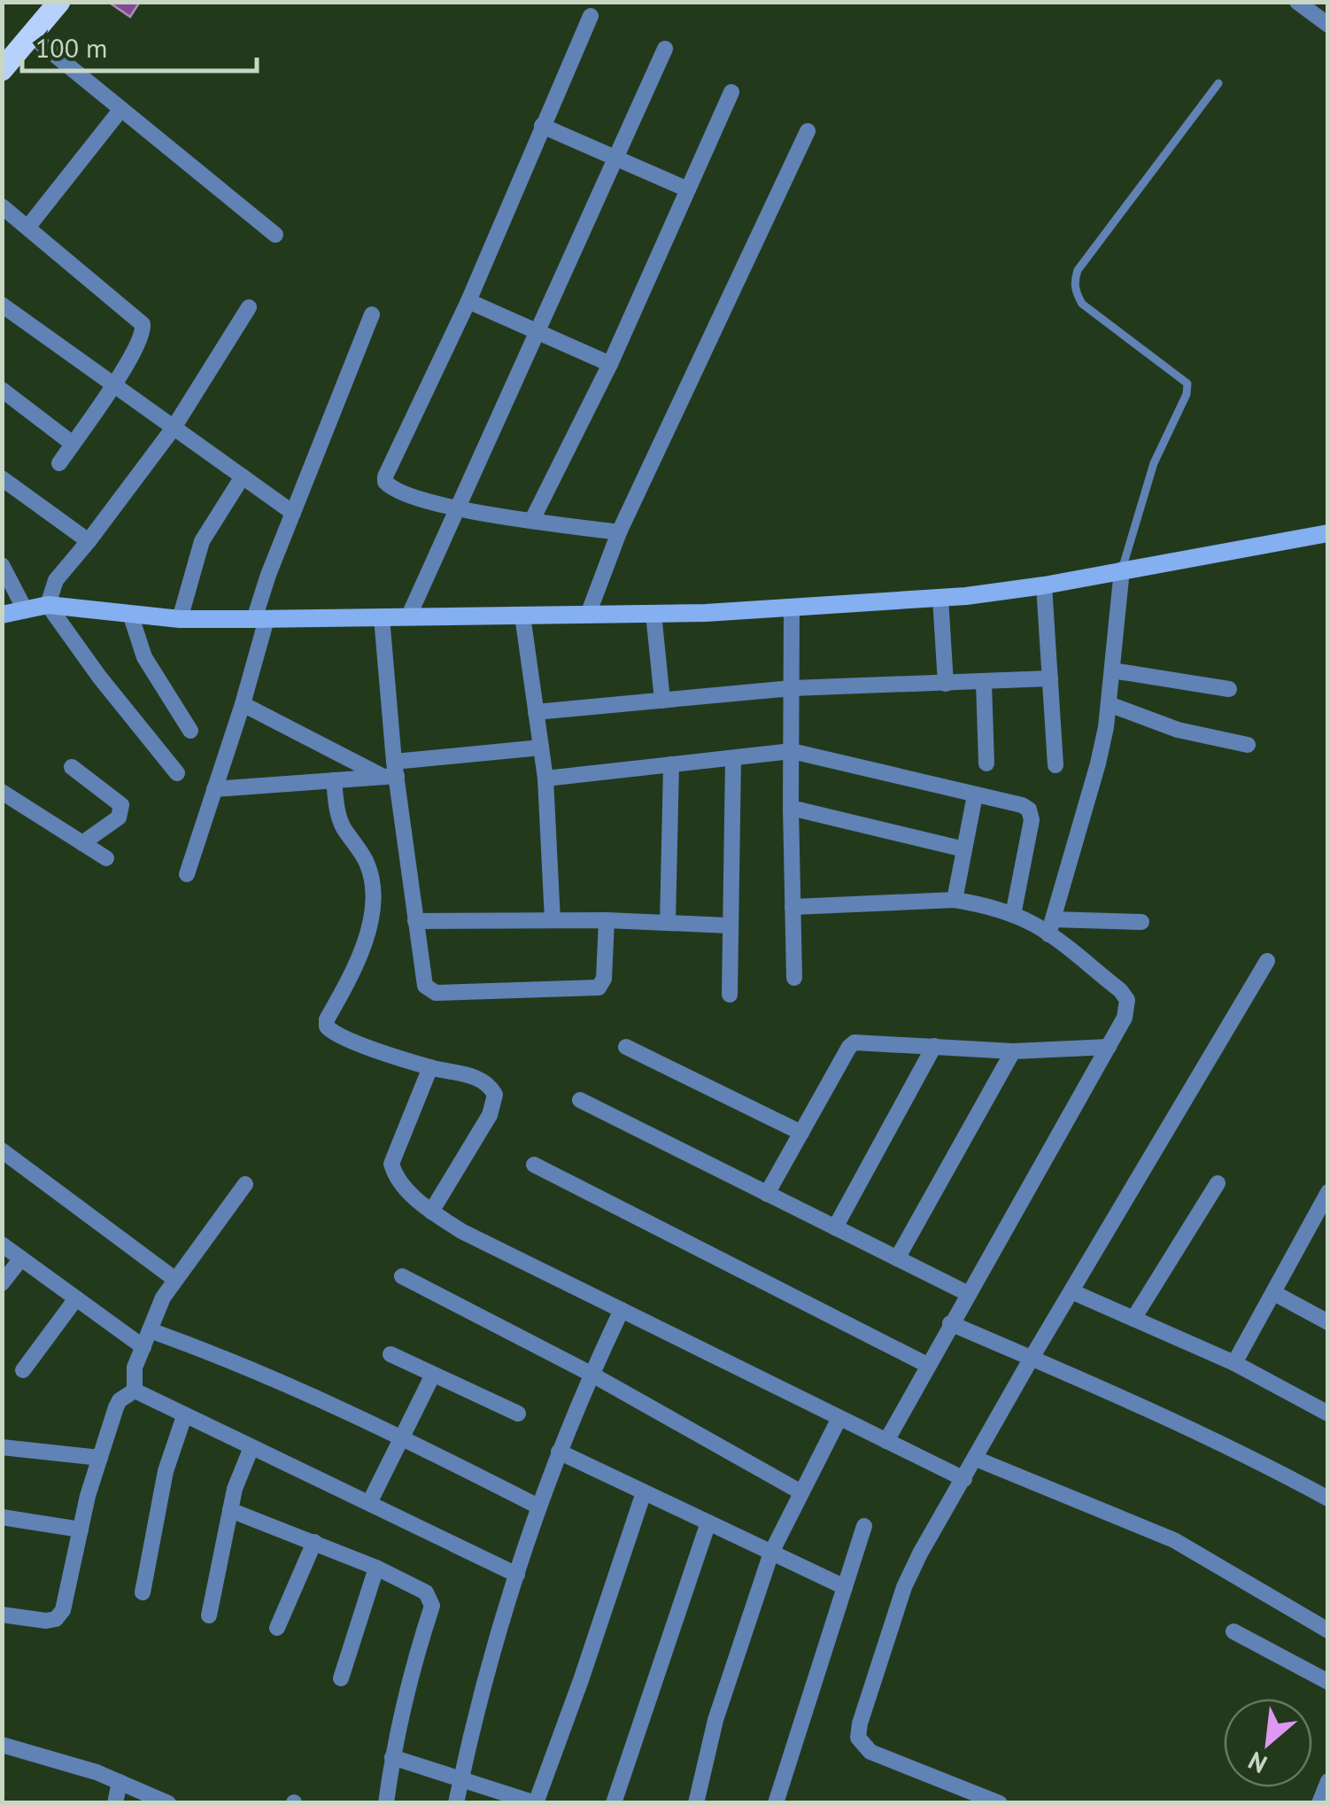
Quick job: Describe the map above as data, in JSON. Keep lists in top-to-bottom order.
{
  "scale_bar": "100 m",
  "north": "bottom left"
}
